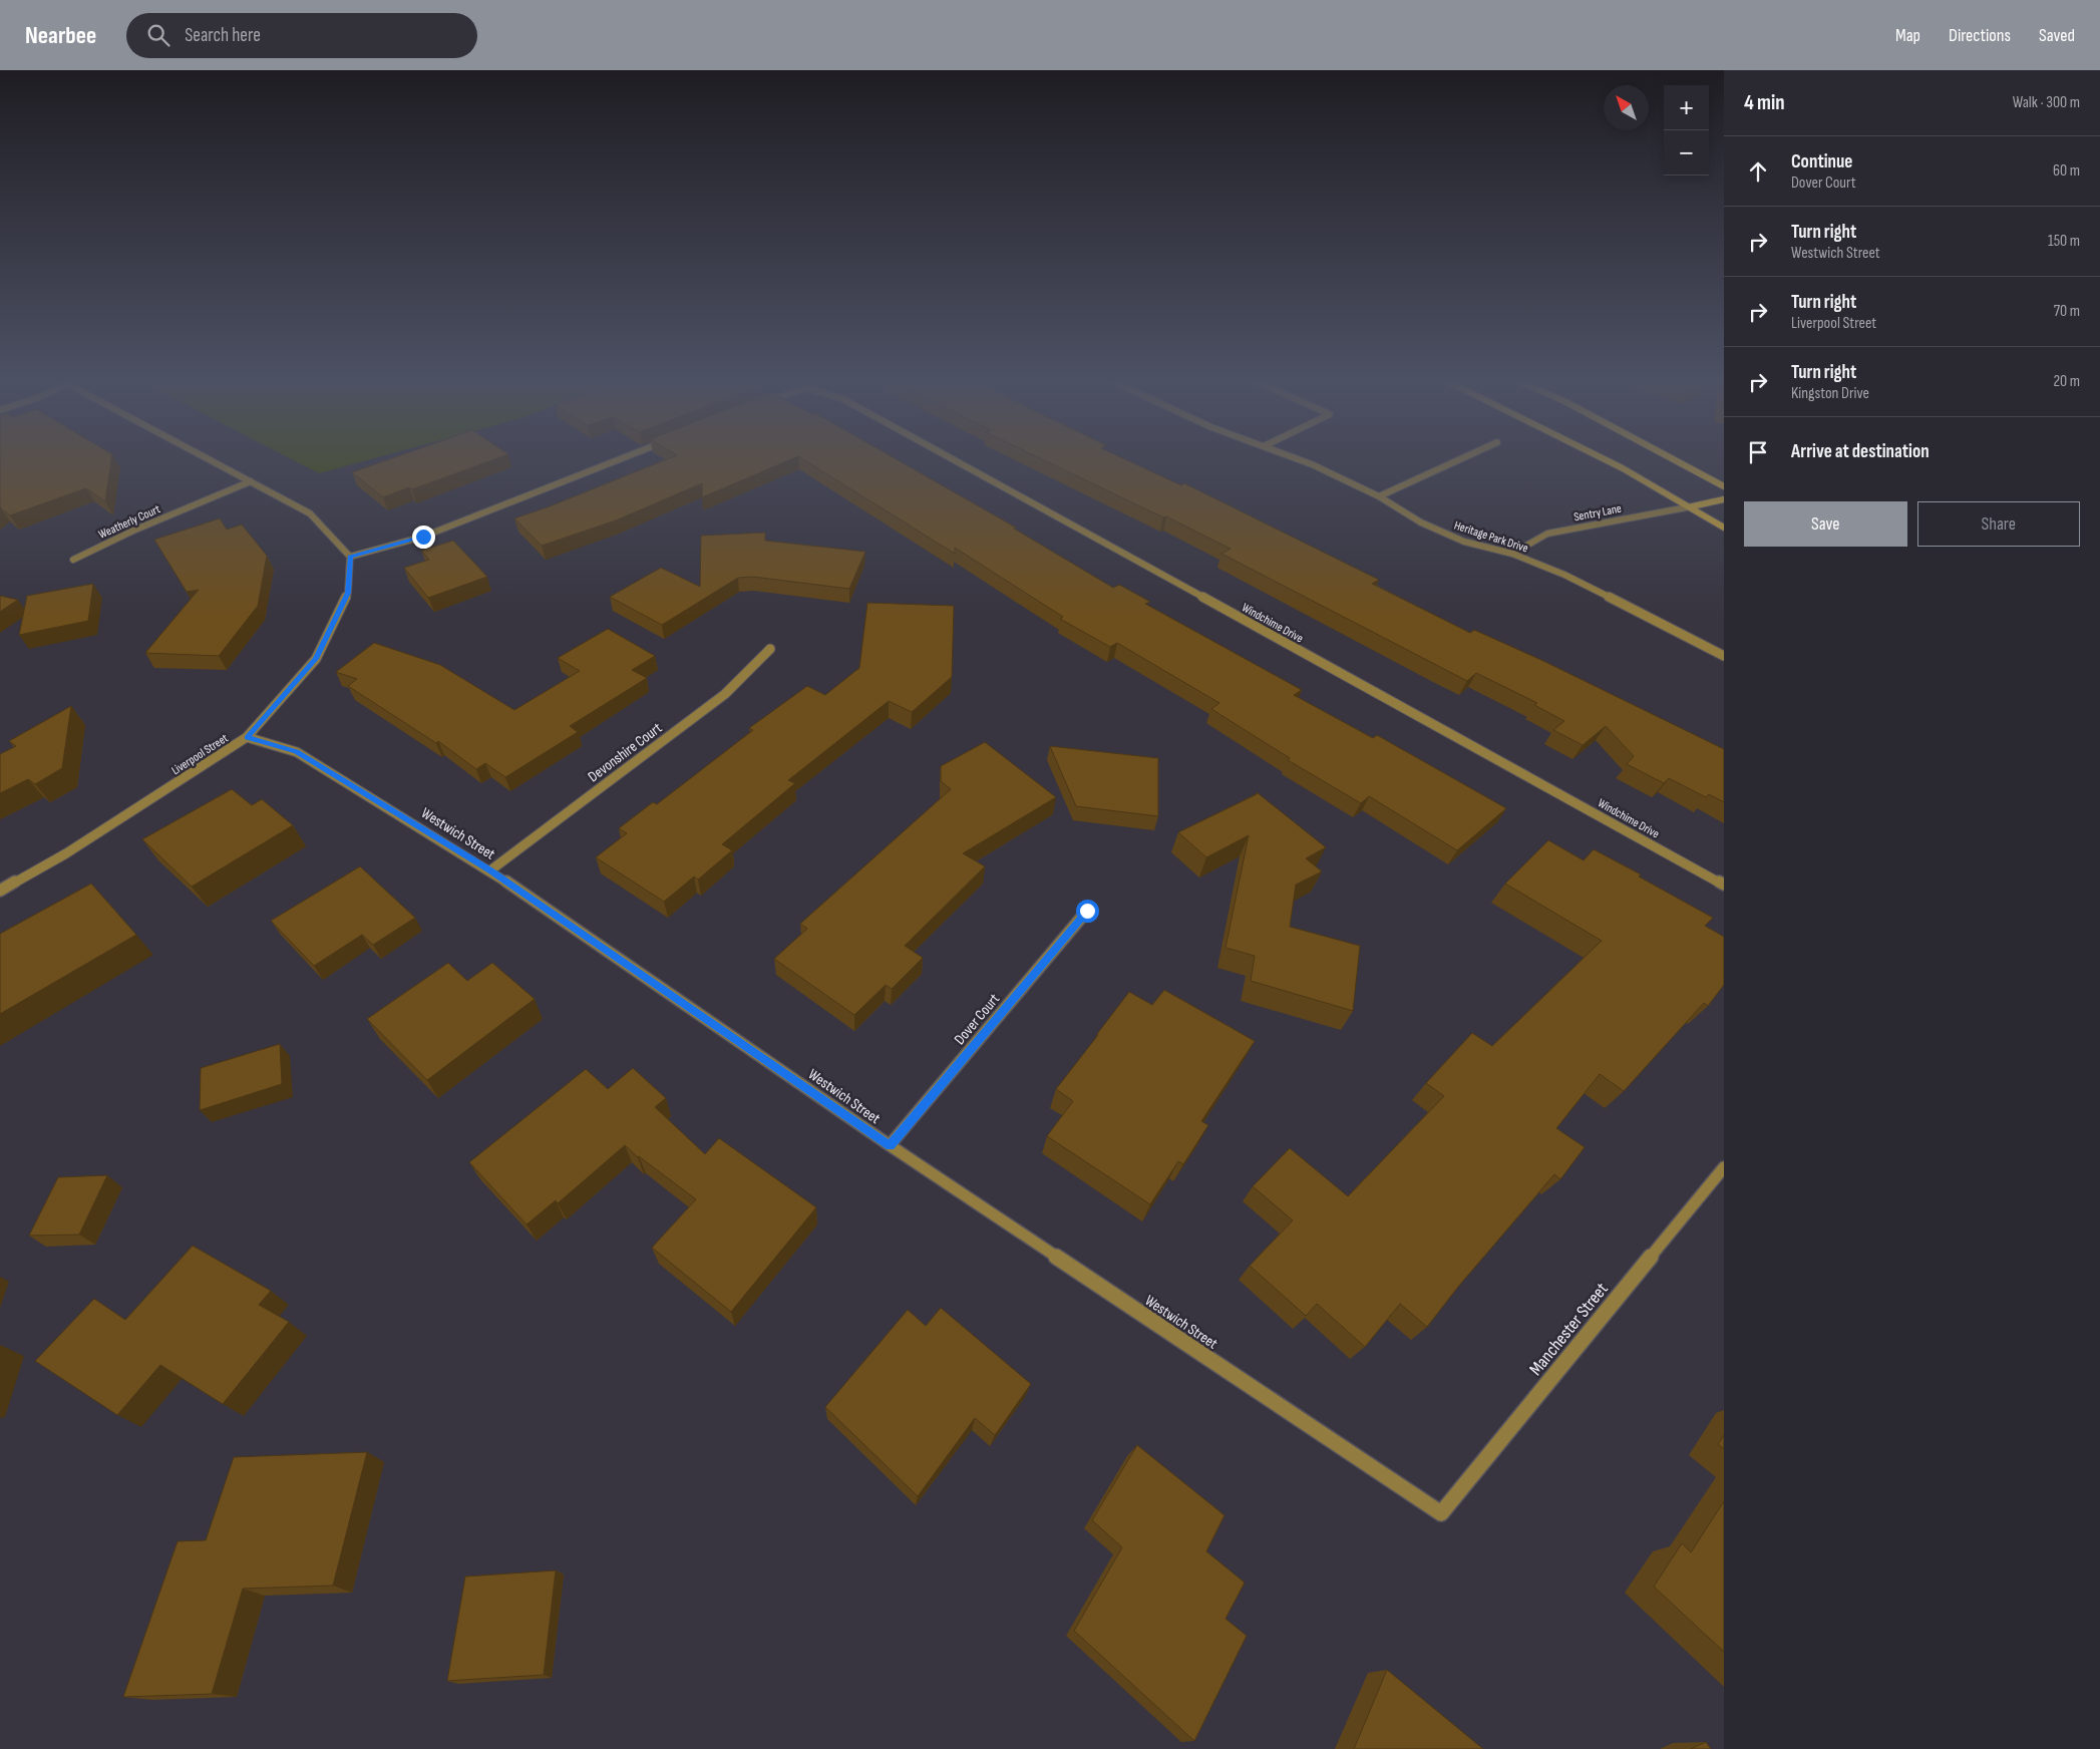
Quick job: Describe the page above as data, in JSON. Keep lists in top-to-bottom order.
{
  "streets": {
    "street": [
      "Sentry Lane",
      "Weatherly Court",
      "Heritage Park Drive",
      "Windchime Drive",
      "Devonshire Court",
      "Liverpool Street",
      "Westwich Street",
      "Dover Court",
      "Manchester Street"
    ]
  },
  "crossings": [
    ["Sentry Lane", "Heritage Park Drive"],
    ["Devonshire Court", "Westwich Street"],
    ["Liverpool Street", "Westwich Street"],
    ["Westwich Street", "Dover Court"],
    ["Westwich Street", "Manchester Street"]
  ],
  "north": "top left",
  "page": {
    "header": "Nearbee",
    "search": "Search here",
    "nav": ["Map", "Directions", "Saved"],
    "heading": ["4 min", "Walk · 300 m"],
    "map_buttons": ["+", "−"],
    "list": [
      ["Continue", "Dover Court", "60 m"],
      ["Turn right", "Westwich Street", "150 m"],
      ["Turn right", "Liverpool Street", "70 m"],
      ["Turn right", "Kingston Drive", "20 m"],
      "Arrive at destination"
    ],
    "buttons": ["Save", "Share"]
  }
}
